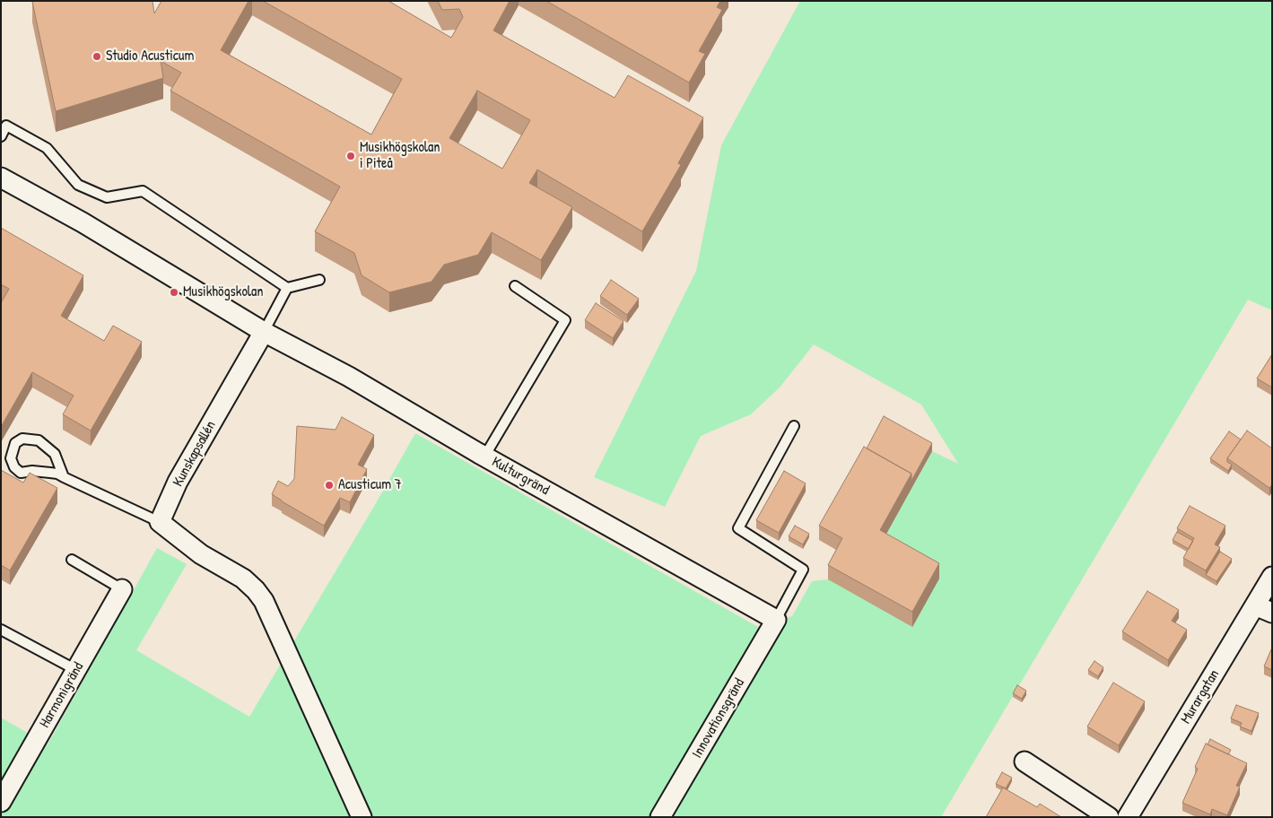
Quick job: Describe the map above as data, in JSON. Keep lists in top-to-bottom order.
{
  "streets": {
    "street": [
      "Kunskapsallén",
      "Kulturgränd",
      "Harmonigränd",
      "Murargatan",
      "Innovationsgränd"
    ]
  },
  "crossings": [
    ["Kunskapsallén", "Kulturgränd"],
    ["Kulturgränd", "Innovationsgränd"]
  ],
  "places": [
    "Studio Acusticum",
    "Musikhögskolan i Piteå",
    "Musikhögskolan",
    "Acusticum 7"
  ]
}
